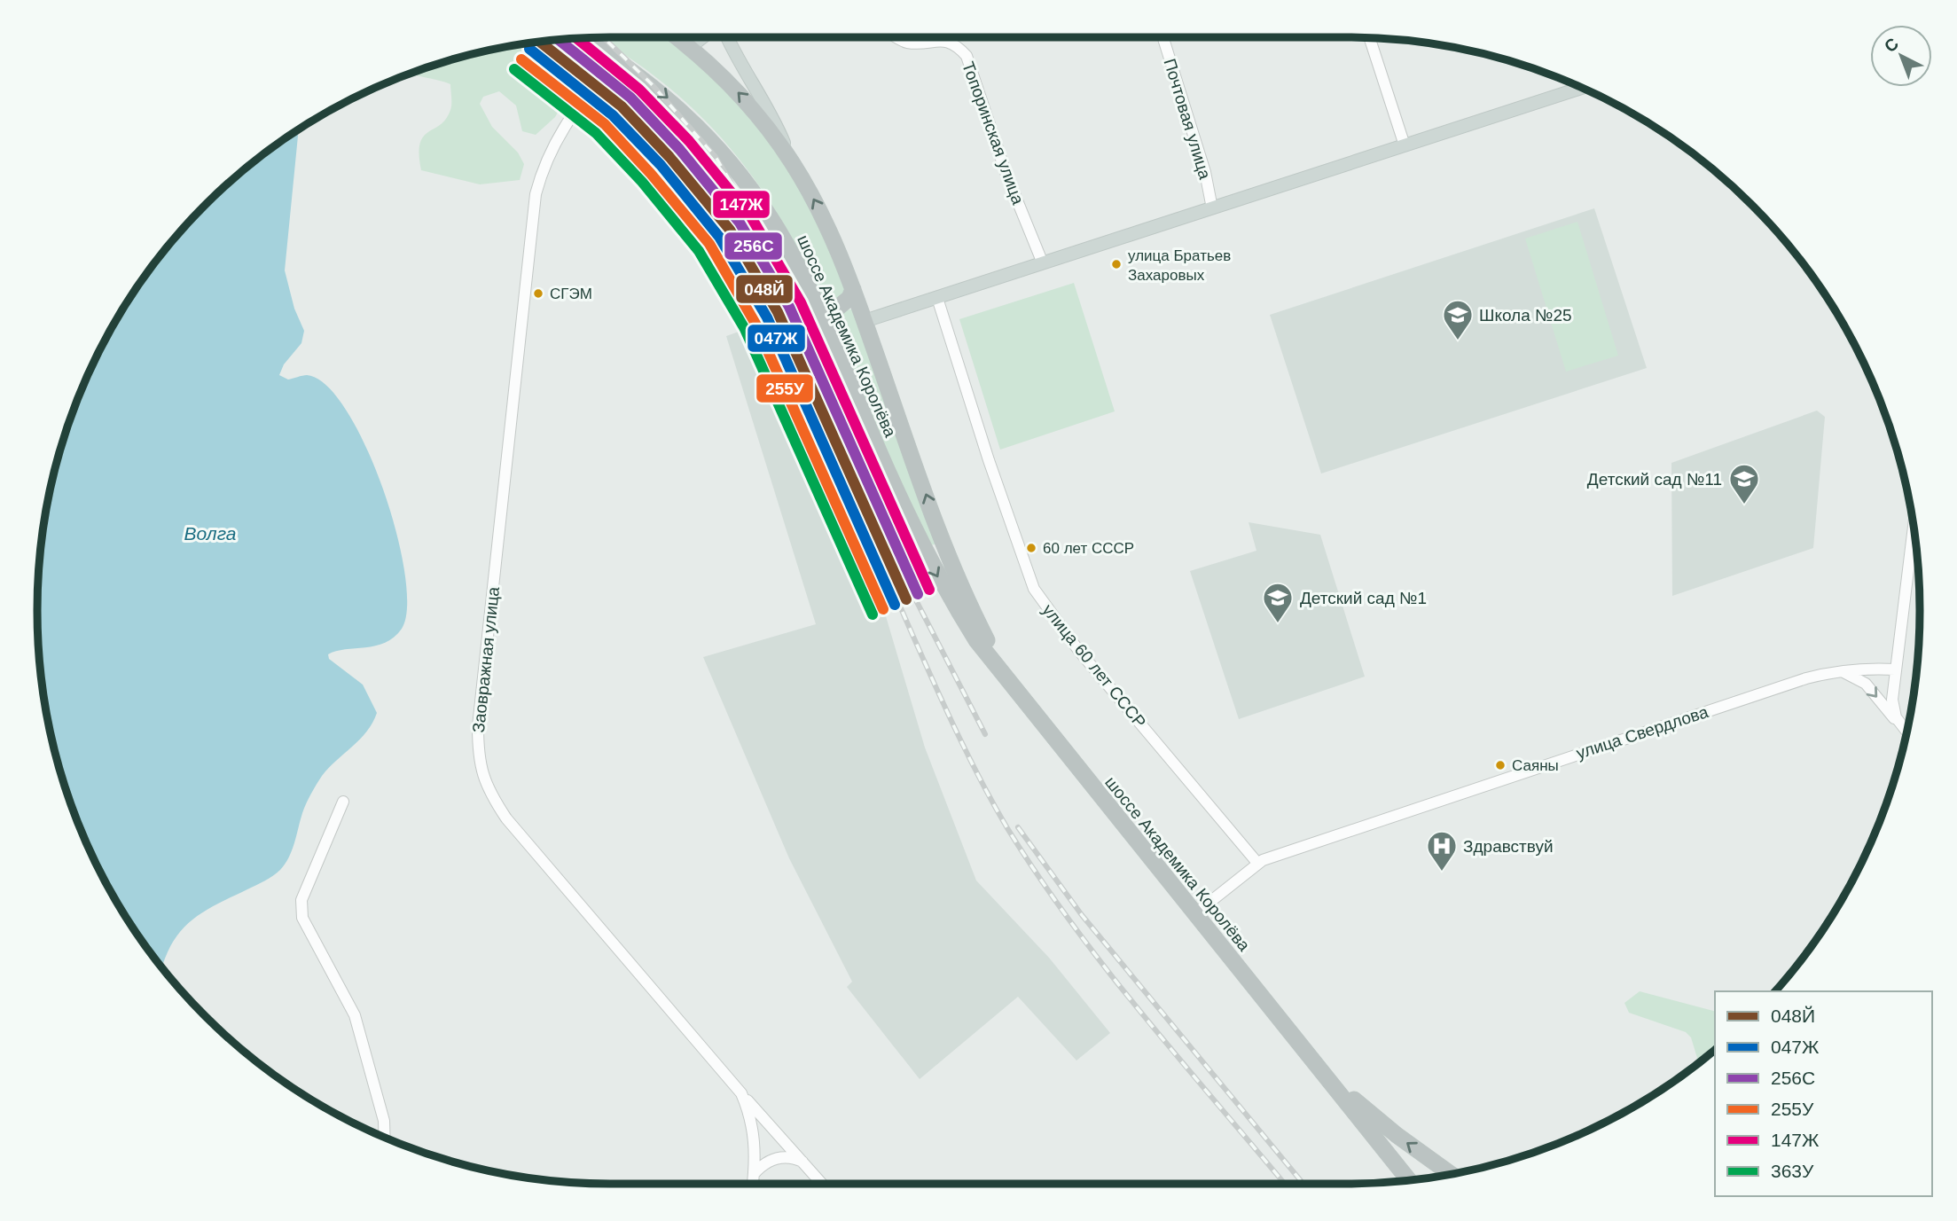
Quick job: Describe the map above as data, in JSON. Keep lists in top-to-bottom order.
{
  "streets": {
    "highway": ["шоссе Академика Королёва"],
    "street": [
      "Почтовая улица",
      "Топоринская улица",
      "Заовражная улица",
      "улица 60 лет СССР",
      "улица Свердлова"
    ]
  },
  "crossings": [
    ["шоссе Академика Королёва", "Заовражная улица"],
    ["шоссе Академика Королёва", "улица Свердлова"],
    ["улица 60 лет СССР", "улица Свердлова"]
  ],
  "water": ["Волга"],
  "places": {
    "other": [
      "улица Братьев Захаровых",
      "СГЭМ",
      "60 лет СССР",
      "Саяны"
    ],
    "school or university": ["Школа №25", "Детский сад №11", "Детский сад №1"],
    "hospital": ["Здравствуй"]
  },
  "lines": [
    "transit line 147Ж",
    "transit line 256С",
    "transit line 048Й",
    "transit line 047Ж",
    "transit line 255У",
    "transit line 363У"
  ],
  "legend": [
    "048Й",
    "047Ж",
    "256С",
    "255У",
    "147Ж",
    "363У"
  ],
  "north": "top left"
}
